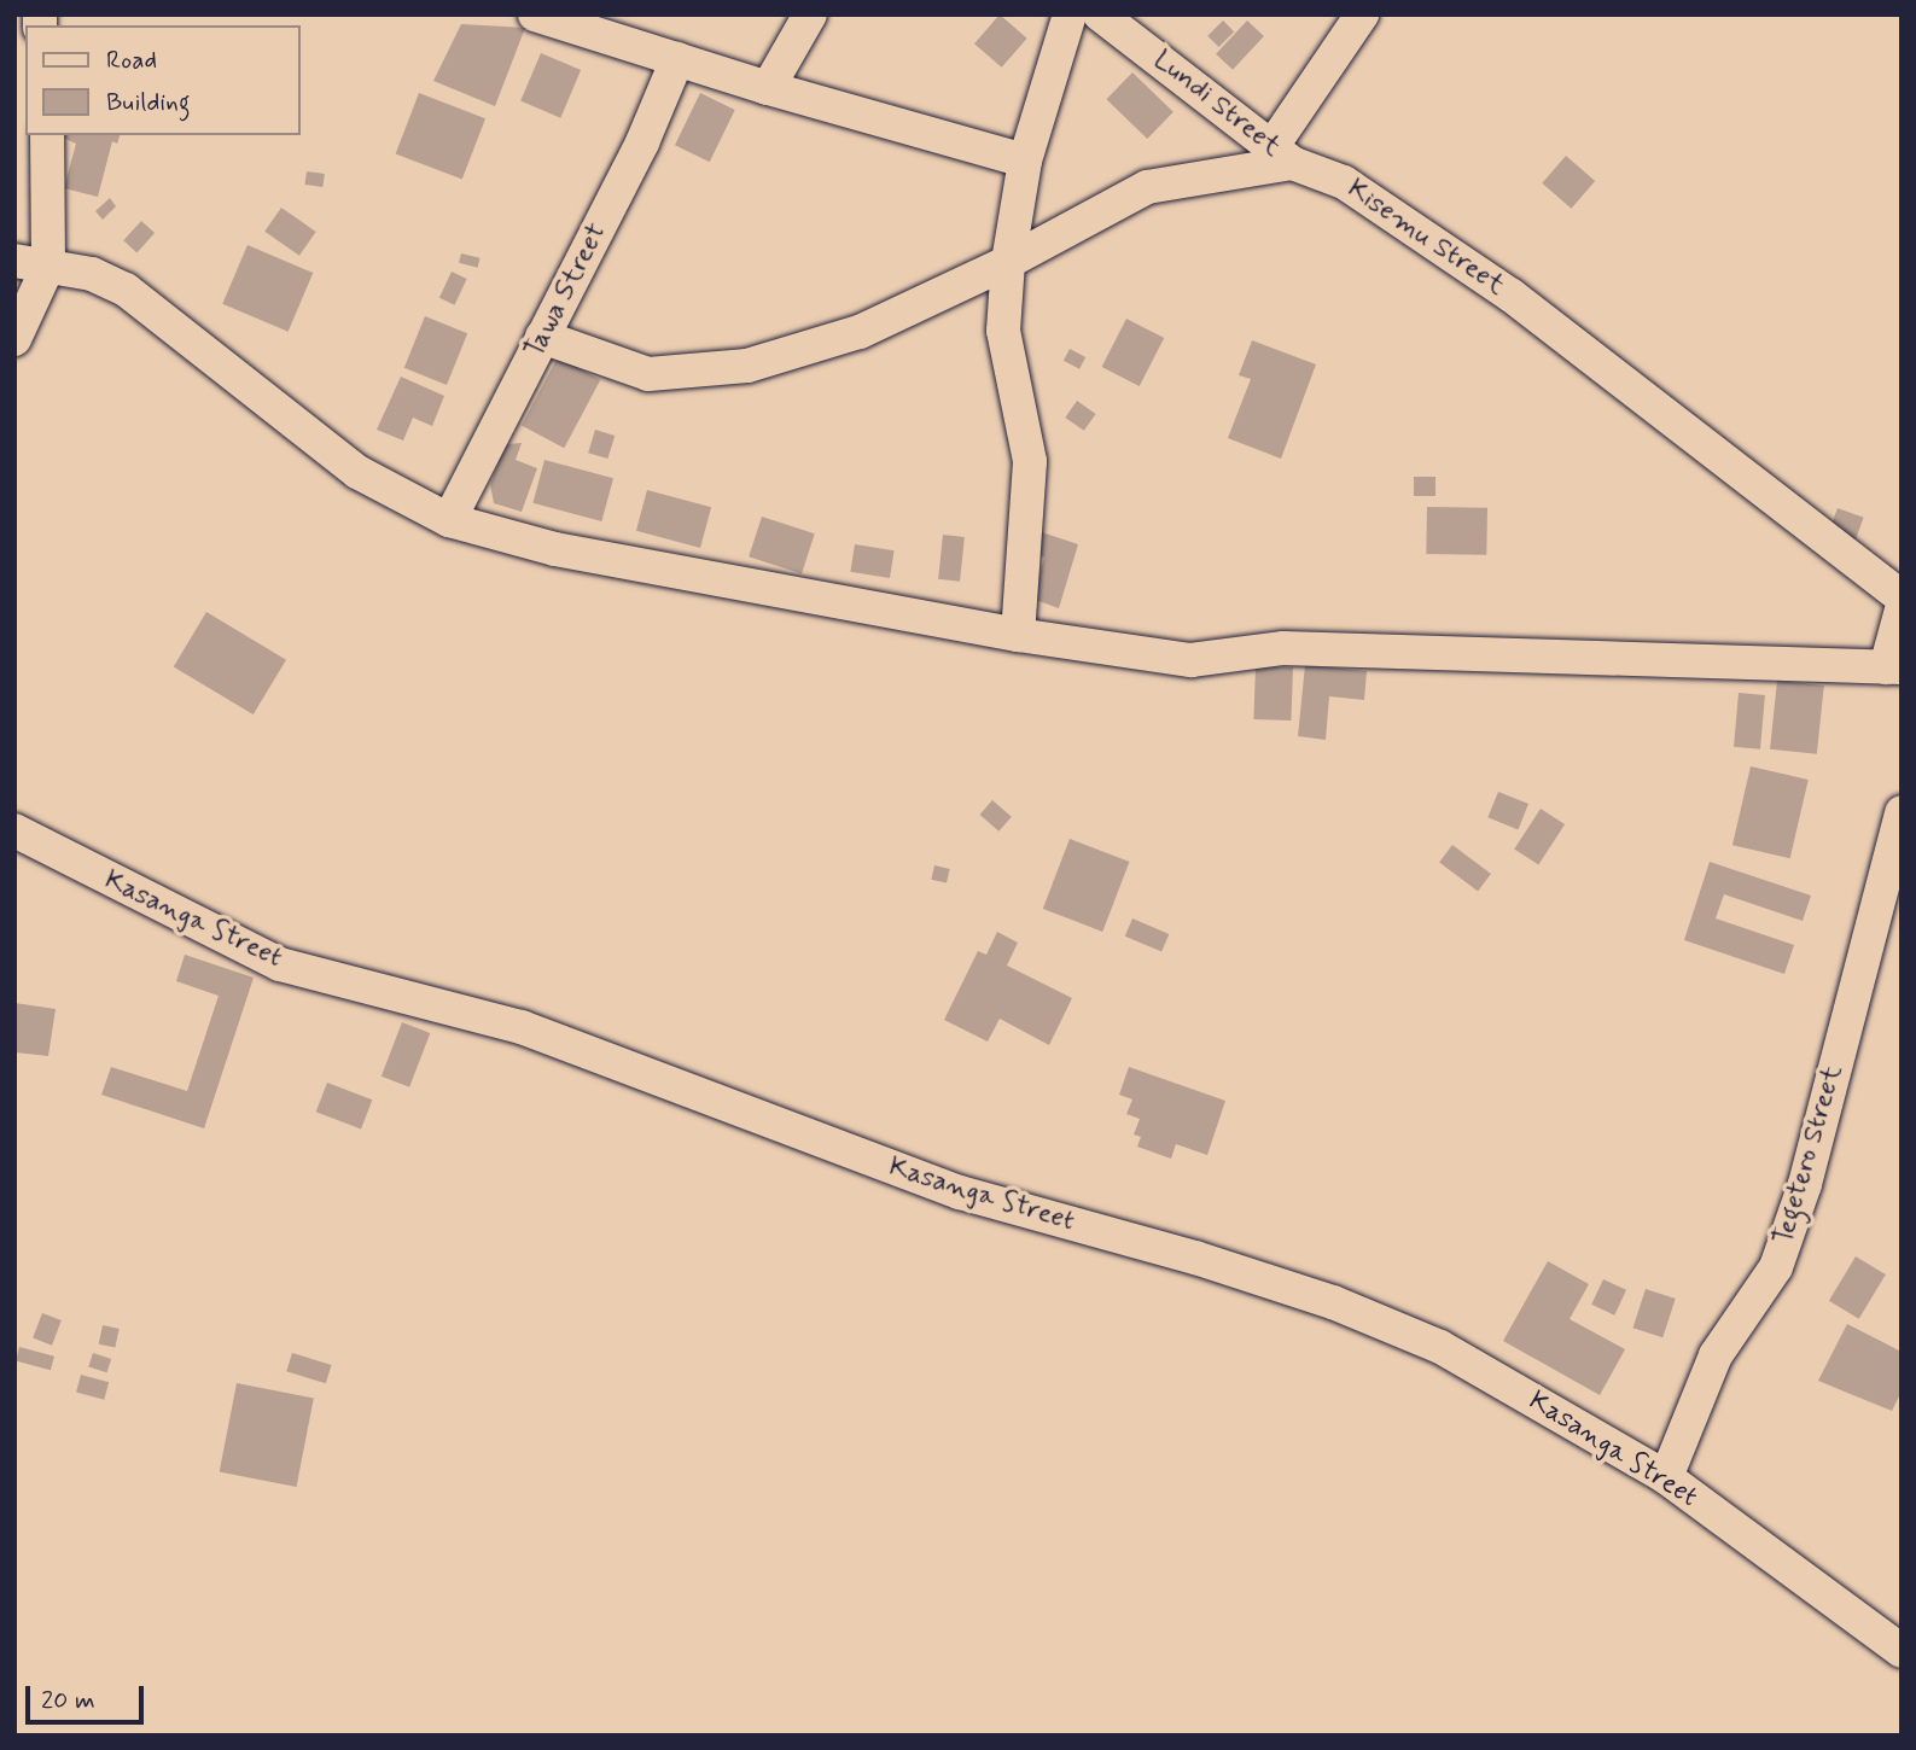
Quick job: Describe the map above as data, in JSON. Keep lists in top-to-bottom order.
{
  "streets": {
    "street": [
      "Lundi Street",
      "Kisemu Street",
      "Tawa Street",
      "Kasanga Street",
      "Tegetero Street"
    ]
  },
  "crossings": [
    ["Lundi Street", "Kisemu Street"],
    ["Kisemu Street", "Tawa Street"],
    ["Kasanga Street", "Tegetero Street"]
  ],
  "legend": ["Road", "Building"],
  "scale_bar": "20 m"
}
